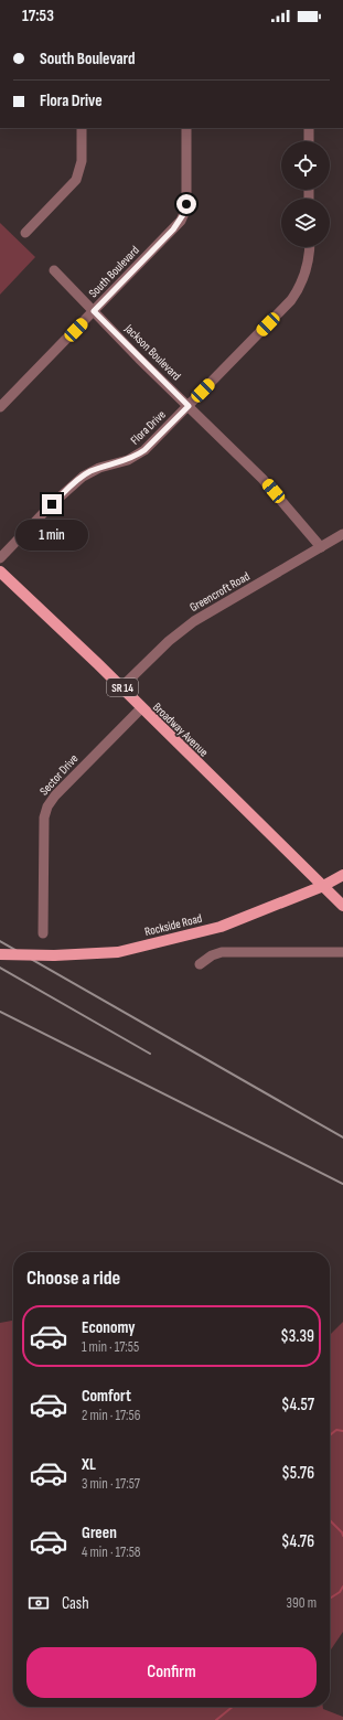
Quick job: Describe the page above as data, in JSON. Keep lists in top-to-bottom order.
{
  "streets": {
    "main road": ["SR 14", "Broadway Avenue", "Rockside Road"],
    "street": [
      "South Boulevard",
      "Jackson Boulevard",
      "Flora Drive",
      "Greencroft Road",
      "Sector Drive"
    ]
  },
  "crossings": [
    ["South Boulevard", "Jackson Boulevard"],
    ["Jackson Boulevard", "Flora Drive"],
    ["Jackson Boulevard", "Greencroft Road"],
    ["Greencroft Road", "Broadway Avenue"],
    ["Broadway Avenue", "Sector Drive"],
    ["Broadway Avenue", "Rockside Road"]
  ],
  "page": {
    "status": "17:53",
    "banner": ["South Boulevard", "Flora Drive"],
    "bubble": "1 min",
    "heading": "Choose a ride",
    "list": [
      {
        "name": "Economy",
        "note": "1 min · 17:55",
        "value": "$3.39"
      },
      {
        "name": "Comfort",
        "note": "2 min · 17:56",
        "value": "$4.57"
      },
      {
        "name": "XL",
        "note": "3 min · 17:57",
        "value": "$5.76"
      },
      {
        "name": "Green",
        "note": "4 min · 17:58",
        "value": "$4.76"
      }
    ],
    "pay": ["Cash", "390 m"],
    "buttons": "Confirm"
  }
}
